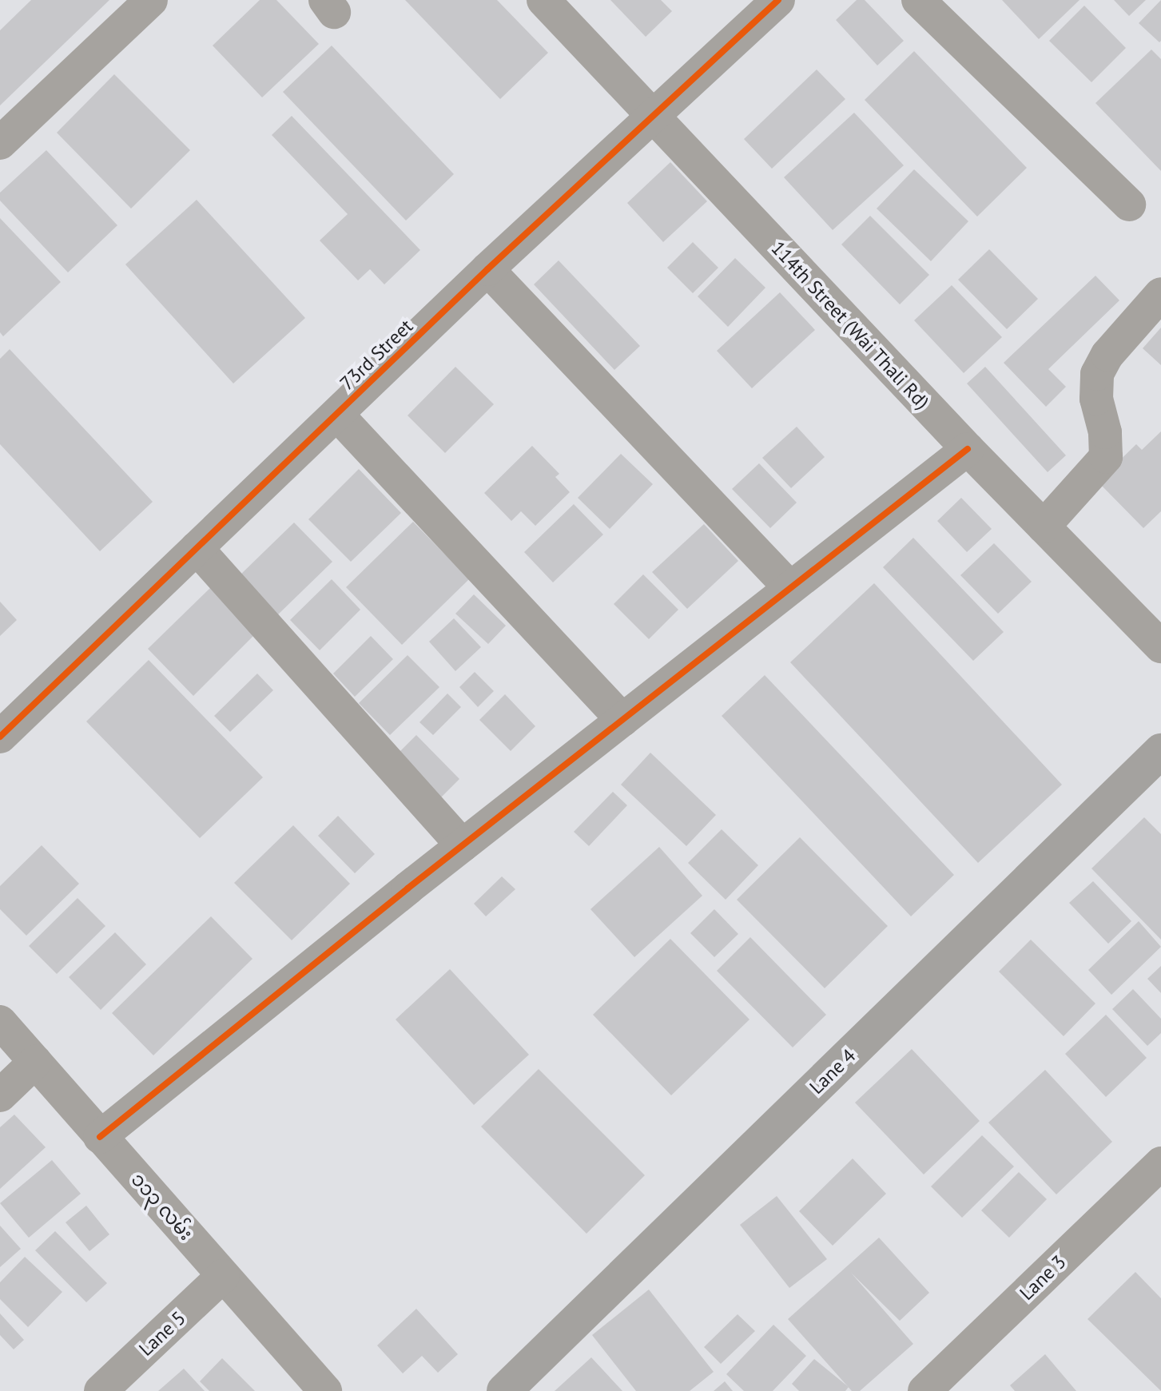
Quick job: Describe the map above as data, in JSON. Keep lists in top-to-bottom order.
{
  "streets": {
    "street": [
      "114th Street (Wai Thali Rd)",
      "73rd Street",
      "Lane 4",
      "၁၁၃ လမ်း",
      "Lane 3",
      "Lane 5"
    ]
  },
  "crossings": [
    ["114th Street (Wai Thali Rd)", "73rd Street"],
    ["၁၁၃ လမ်း", "Lane 5"]
  ]
}
